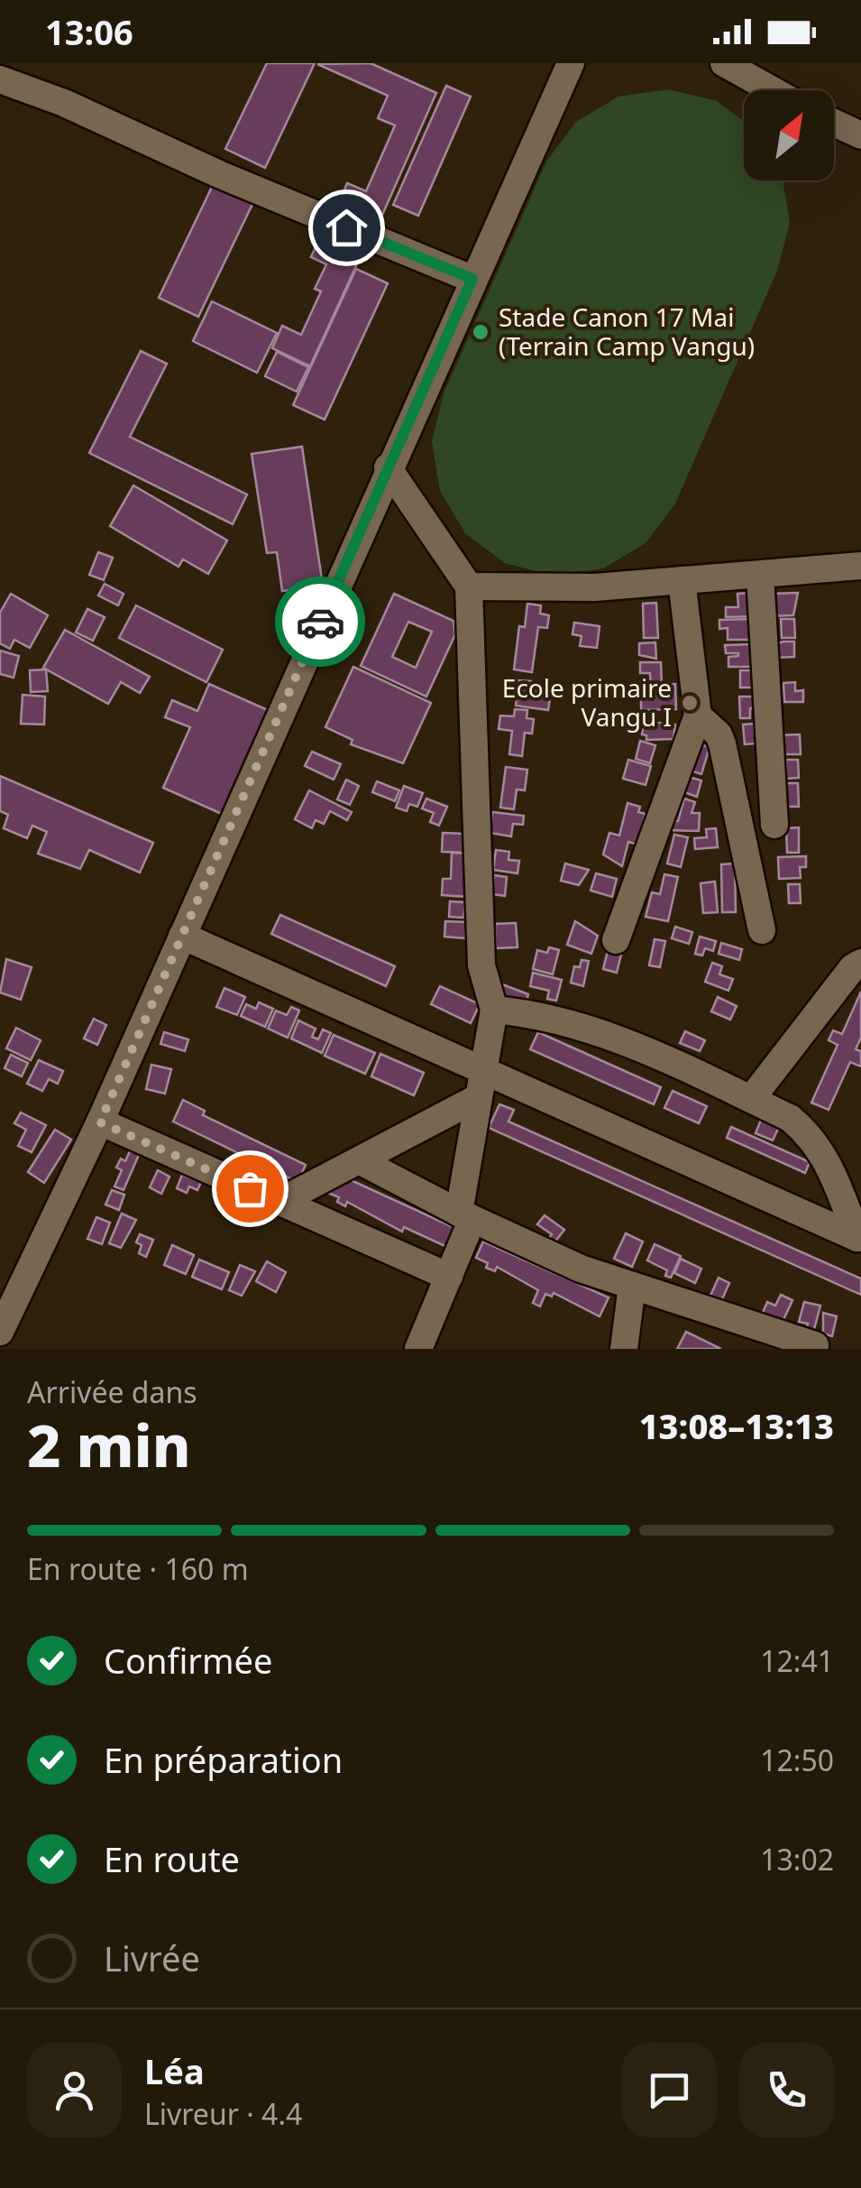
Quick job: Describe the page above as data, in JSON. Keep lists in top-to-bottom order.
{
  "places": ["Stade Canon 17 Mai (Terrain Camp Vangu)", "Ecole primaire Vangu I"],
  "north": "top right",
  "page": {
    "status": "13:06",
    "heading": ["2 min", "Arrivée dans", "13:08–13:13"],
    "panel": ["Léa", "Livreur · 4.4"],
    "bar": "En route · 160 m",
    "list": [
      ["Confirmée", "12:41"],
      ["En préparation", "12:50"],
      ["En route", "13:02"],
      "Livrée"
    ]
  }
}
